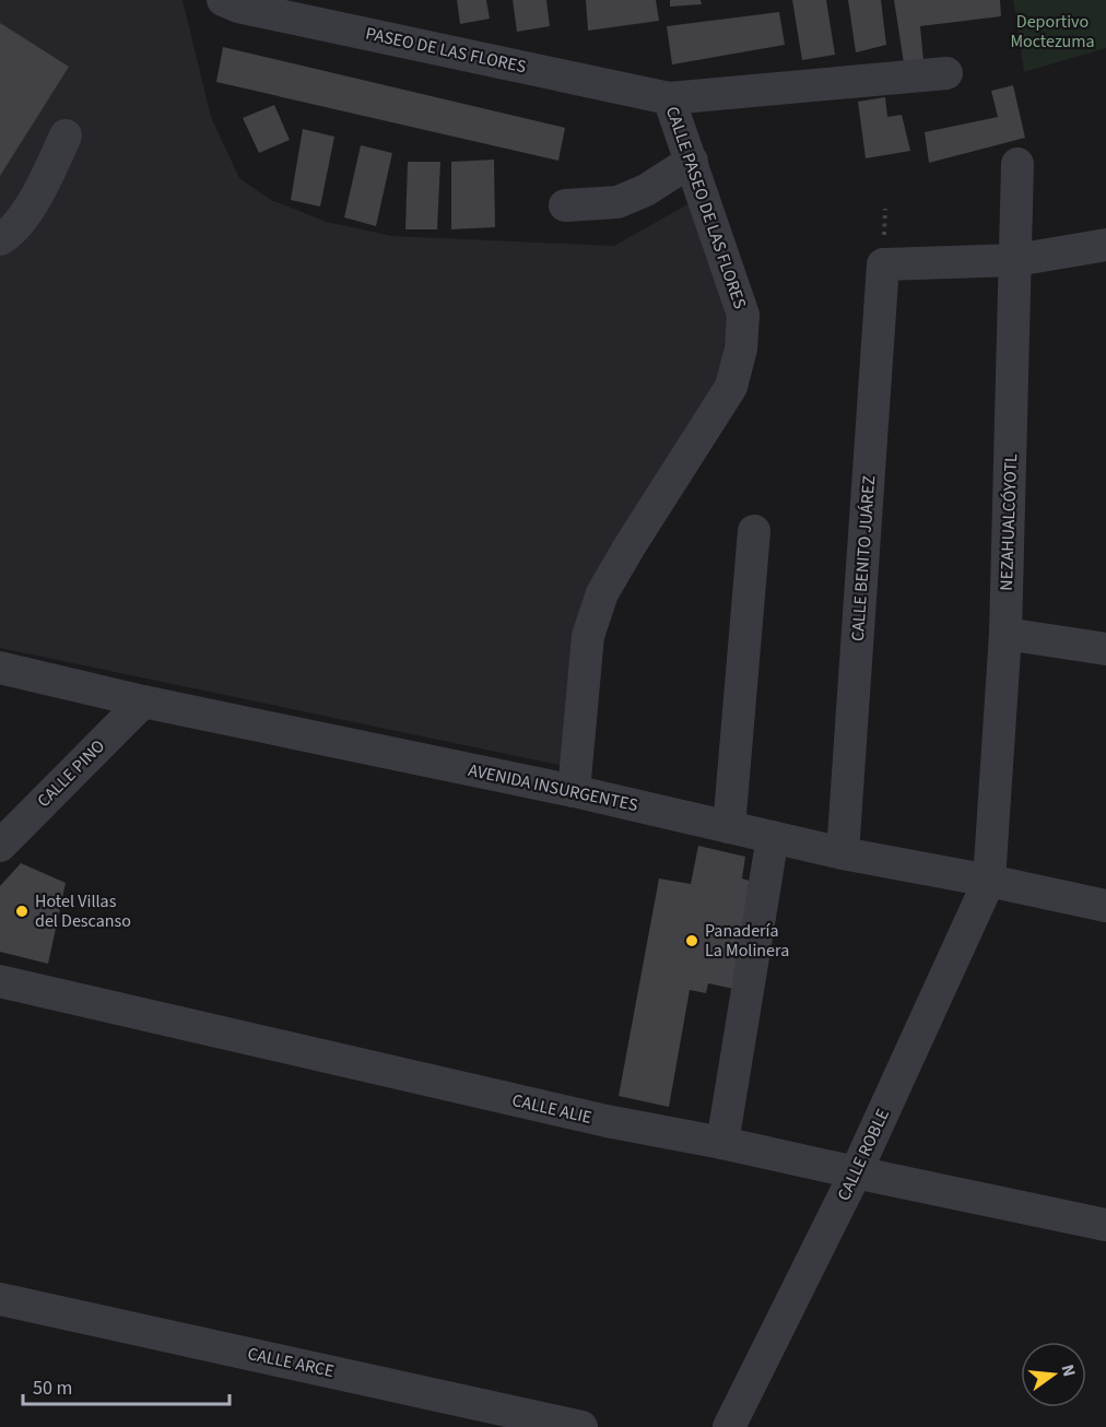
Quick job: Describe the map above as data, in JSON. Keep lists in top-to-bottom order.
{
  "streets": {
    "street": [
      "PASEO DE LAS FLORES",
      "CALLE PASEO DE LAS FLORES",
      "NEZAHUALCÓYOTL",
      "CALLE BENITO JUÁREZ",
      "CALLE PINO",
      "AVENIDA INSURGENTES",
      "CALLE ALIE",
      "CALLE ROBLE",
      "CALLE ARCE"
    ]
  },
  "crossings": [
    ["PASEO DE LAS FLORES", "CALLE PASEO DE LAS FLORES"],
    ["CALLE PASEO DE LAS FLORES", "AVENIDA INSURGENTES"],
    ["NEZAHUALCÓYOTL", "CALLE BENITO JUÁREZ"],
    ["NEZAHUALCÓYOTL", "AVENIDA INSURGENTES"],
    ["NEZAHUALCÓYOTL", "CALLE ROBLE"],
    ["CALLE BENITO JUÁREZ", "AVENIDA INSURGENTES"],
    ["CALLE PINO", "AVENIDA INSURGENTES"],
    ["AVENIDA INSURGENTES", "CALLE ROBLE"],
    ["CALLE ALIE", "CALLE ROBLE"]
  ],
  "parks": ["Deportivo Moctezuma"],
  "places": ["Hotel Villas del Descanso", "Panadería La Molinera"],
  "scale_bar": "50 m",
  "north": "right"
}
